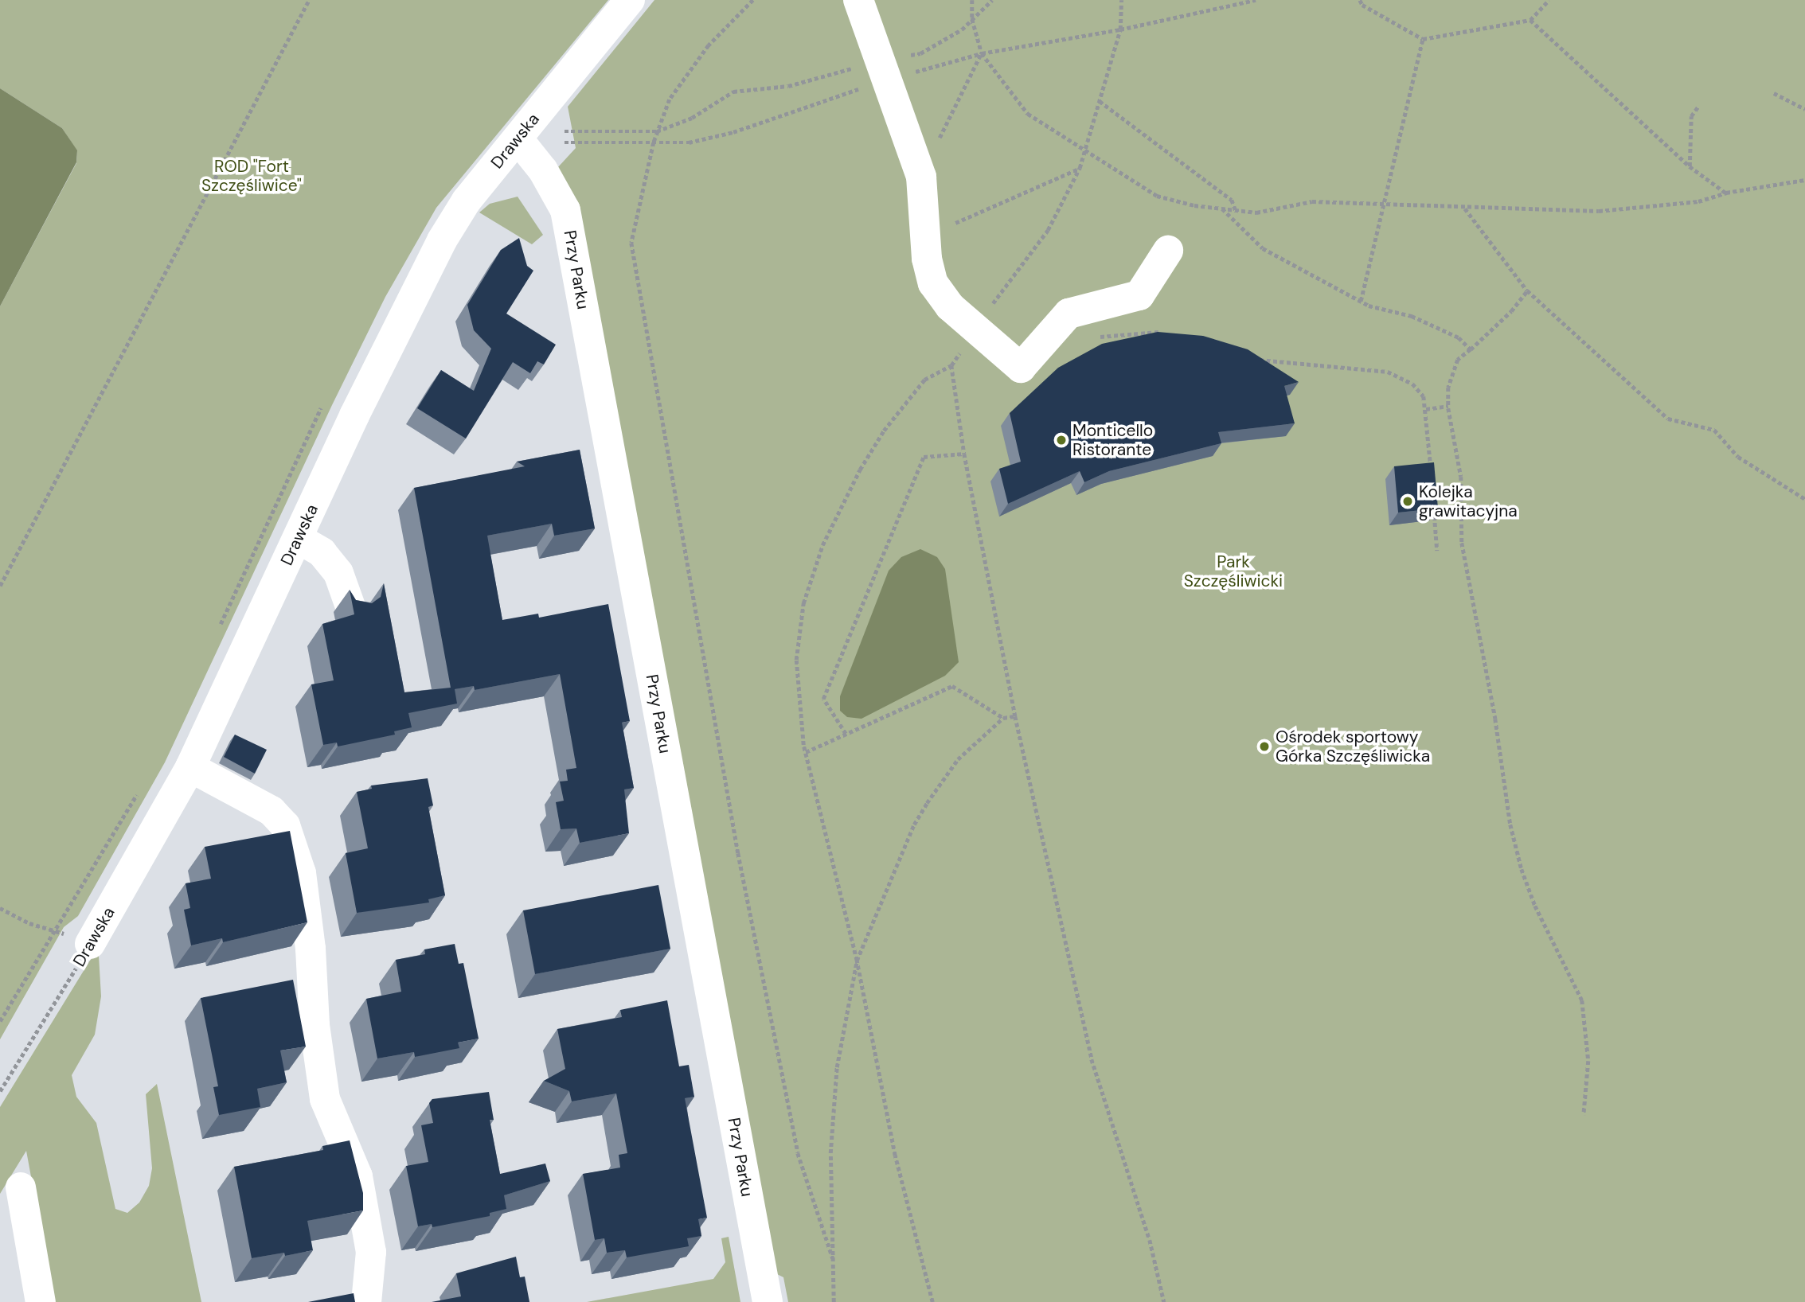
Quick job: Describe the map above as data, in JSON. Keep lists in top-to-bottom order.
{
  "streets": {
    "street": ["Drawska", "Przy Parku"]
  },
  "crossings": [
    ["Drawska", "Przy Parku"]
  ],
  "parks": ["ROD \"Fort Szczęśliwice\"", "Park Szczęśliwicki"],
  "places": ["Monticello Ristorante", "Kolejka grawitacyjna", "Ośrodek sportowy Górka Szczęśliwicka"]
}
